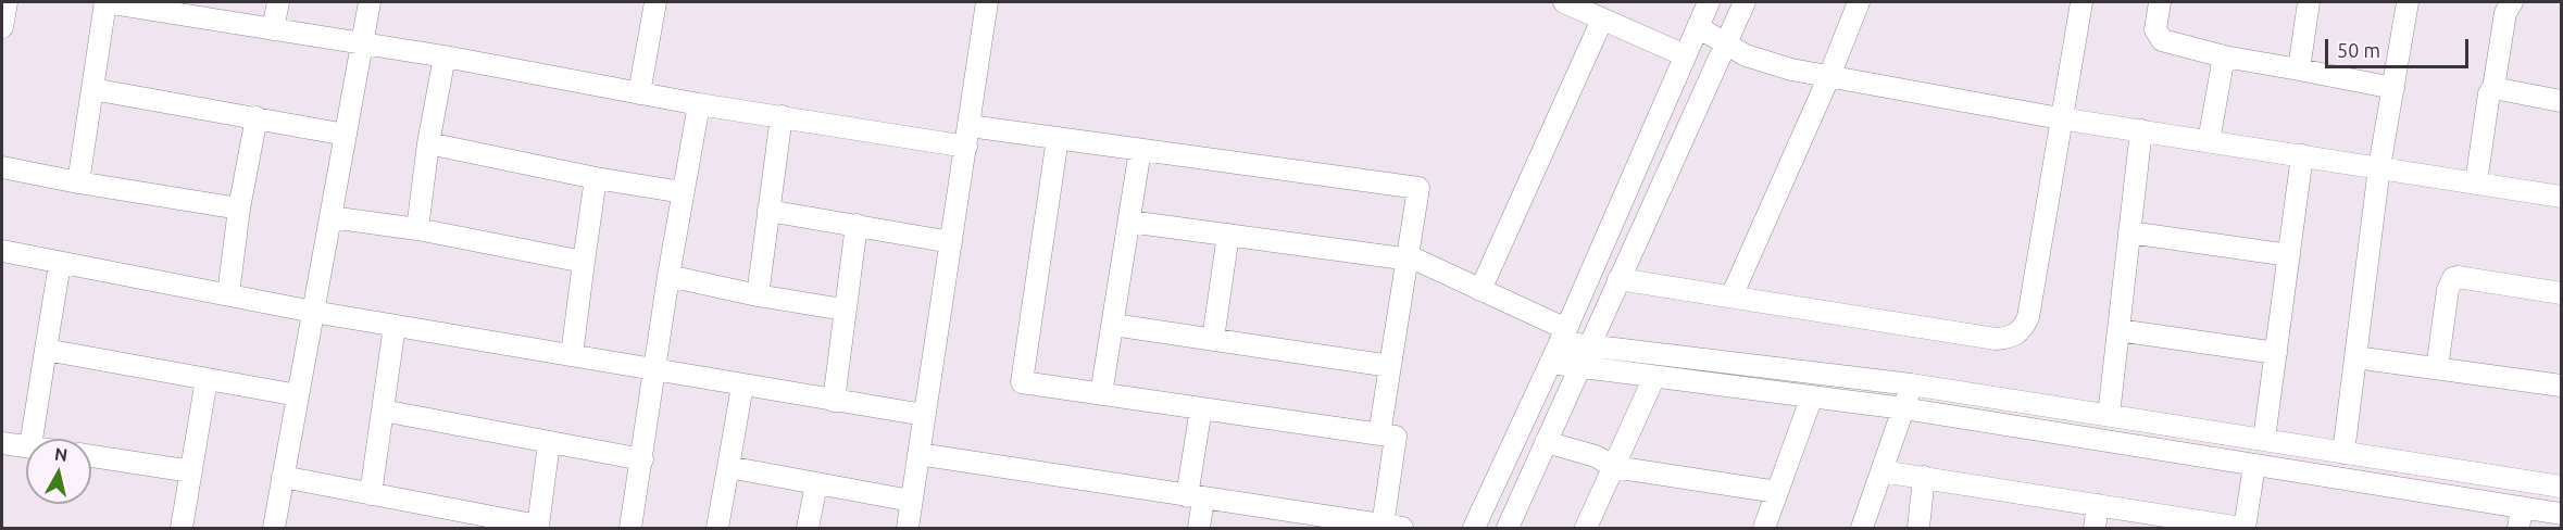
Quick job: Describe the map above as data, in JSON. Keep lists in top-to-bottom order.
{
  "scale_bar": "50 m",
  "north": "top"
}
